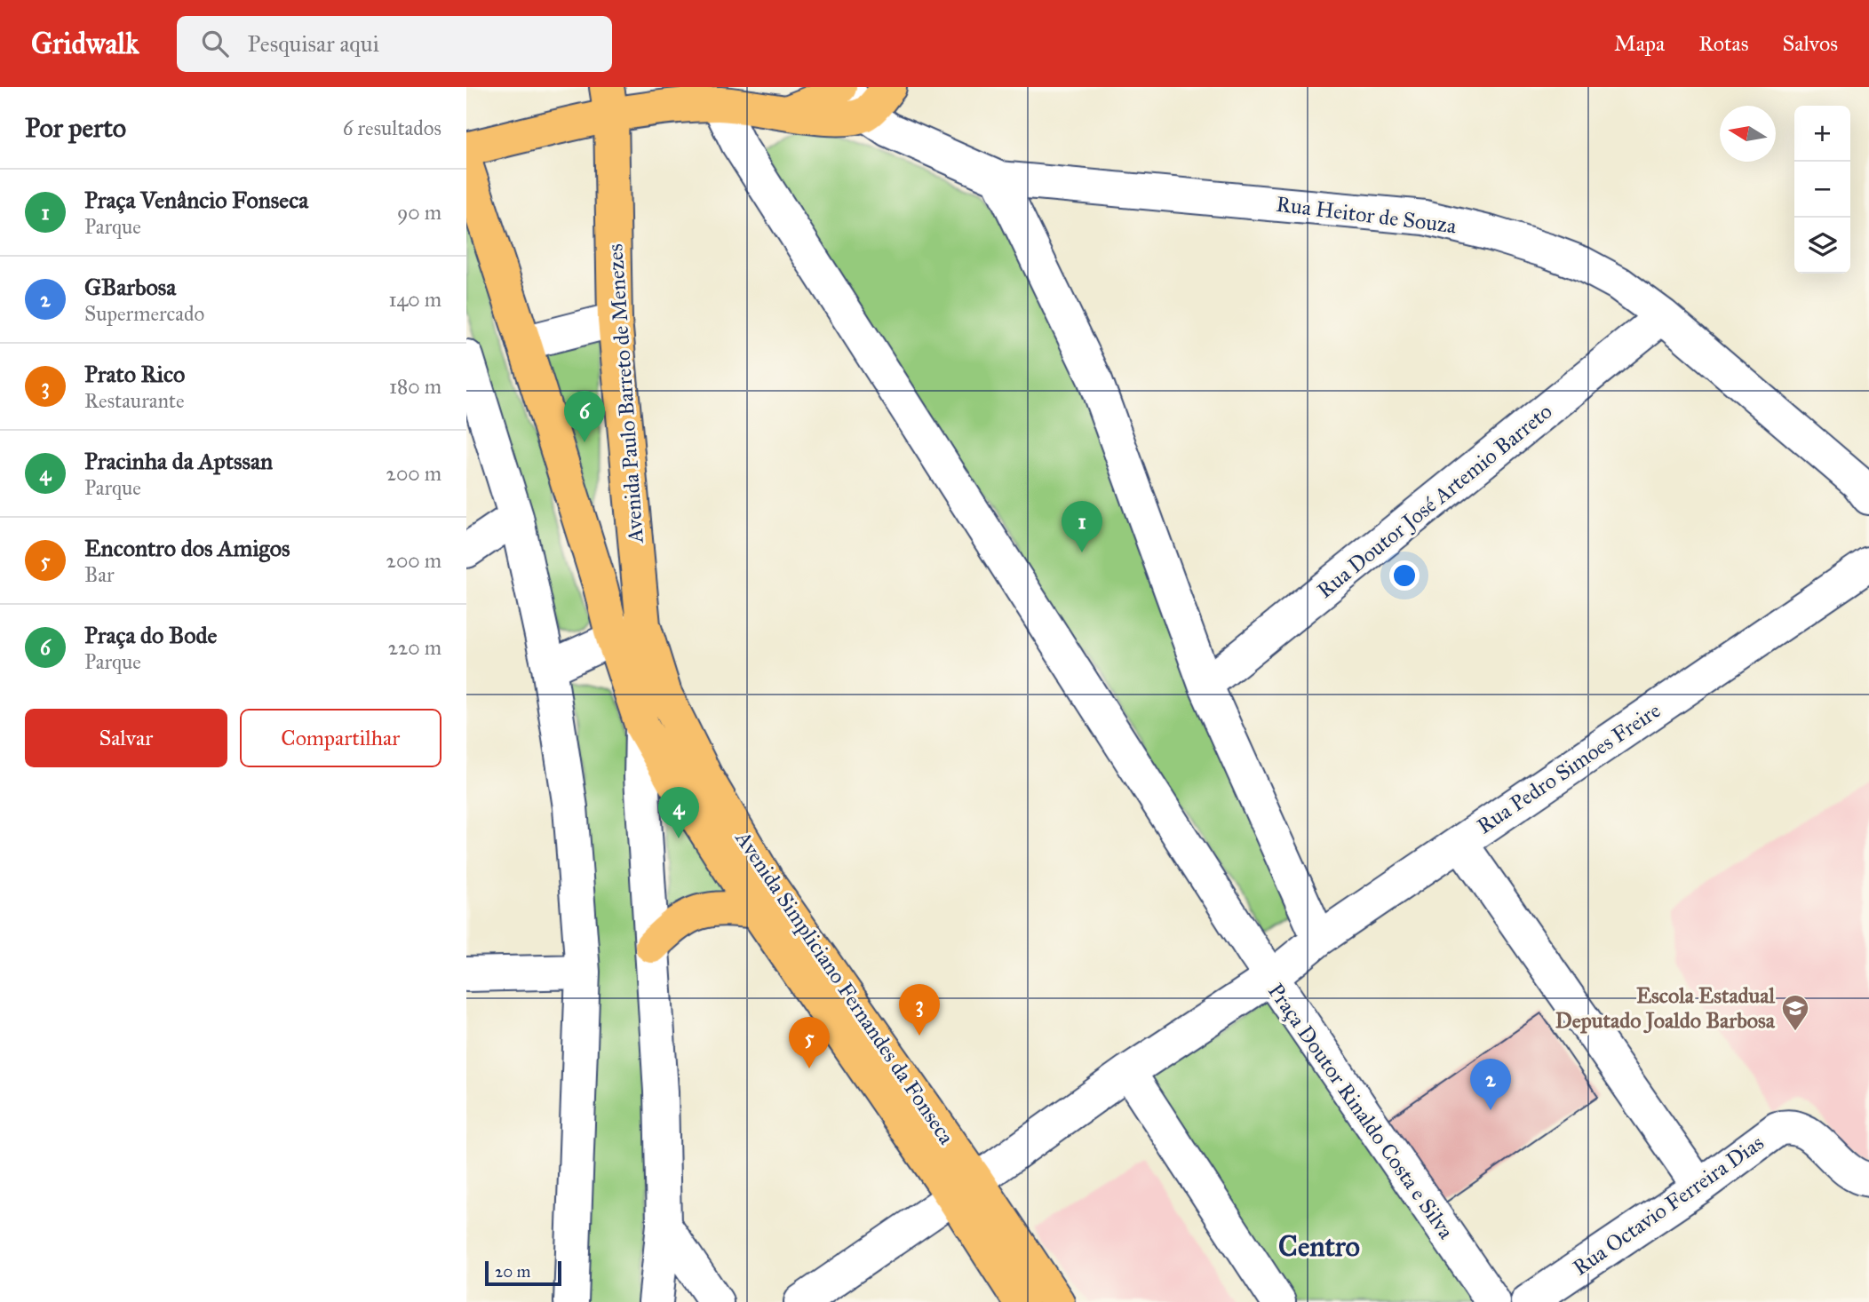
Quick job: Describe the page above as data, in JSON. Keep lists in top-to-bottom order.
{
  "streets": {
    "main road": ["Avenida Paulo Barreto de Menezes", "Avenida Simpliciano Fernandes da Fonseca"],
    "street": [
      "Rua Heitor de Souza",
      "Rua Doutor José Artemio Barreto",
      "Rua Pedro Simoes Freire",
      "Praça Doutor Rinaldo Costa e Silva",
      "Rua Octavio Ferreira Dias"
    ]
  },
  "crossings": [
    ["Rua Heitor de Souza", "Rua Doutor José Artemio Barreto"],
    ["Avenida Paulo Barreto de Menezes", "Avenida Simpliciano Fernandes da Fonseca"],
    ["Rua Pedro Simoes Freire", "Praça Doutor Rinaldo Costa e Silva"],
    ["Avenida Simpliciano Fernandes da Fonseca", "Praça Doutor Rinaldo Costa e Silva"]
  ],
  "districts": ["Centro"],
  "places": {
    "school or university": ["Escola Estadual Deputado Joaldo Barbosa"]
  },
  "scale_bar": "20 m",
  "north": "left",
  "page": {
    "header": "Gridwalk",
    "search": "Pesquisar aqui",
    "nav": ["Mapa", "Rotas", "Salvos"],
    "heading": ["Por perto", "6 resultados"],
    "map_buttons": ["+", "−"],
    "list": [
      {
        "mark": "1",
        "name": "Praça Venâncio Fonseca",
        "note": "Parque",
        "value": "90 m"
      },
      {
        "mark": "2",
        "name": "GBarbosa",
        "note": "Supermercado",
        "value": "140 m"
      },
      {
        "mark": "3",
        "name": "Prato Rico",
        "note": "Restaurante",
        "value": "180 m"
      },
      {
        "mark": "4",
        "name": "Pracinha da Aptssan",
        "note": "Parque",
        "value": "200 m"
      },
      {
        "mark": "5",
        "name": "Encontro dos Amigos",
        "note": "Bar",
        "value": "200 m"
      },
      {
        "mark": "6",
        "name": "Praça do Bode",
        "note": "Parque",
        "value": "220 m"
      }
    ],
    "pins": [
      "6",
      "1",
      "4",
      "3",
      "5",
      "2"
    ],
    "buttons": ["Salvar", "Compartilhar"],
    "scale": "20 m"
  }
}
